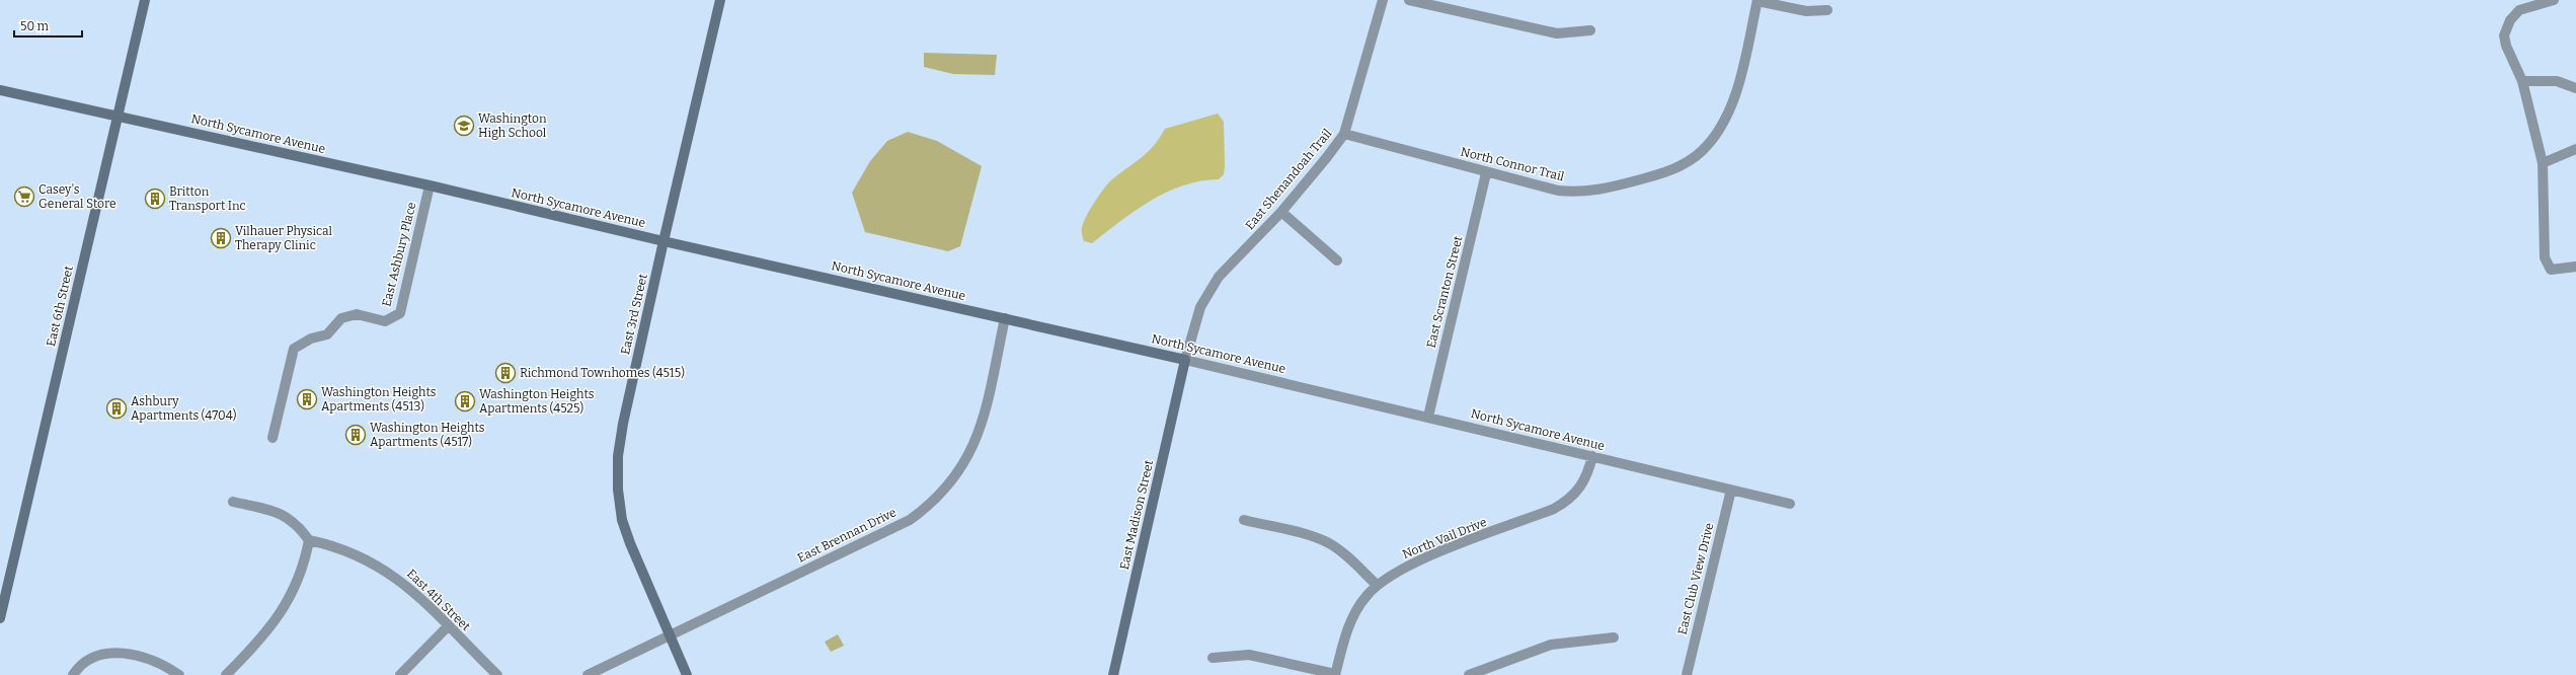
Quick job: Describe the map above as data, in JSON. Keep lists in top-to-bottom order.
{
  "streets": {
    "main road": [
      "North Sycamore Avenue",
      "East 6th Street",
      "East 3rd Street",
      "East Madison Street"
    ],
    "street": [
      "North Connor Trail",
      "East Shenandoah Trail",
      "East Ashbury Place",
      "East Scranton Street",
      "East Brennan Drive",
      "North Vail Drive",
      "East Club View Drive",
      "East 4th Street"
    ]
  },
  "crossings": [
    ["North Sycamore Avenue", "East Shenandoah Trail"],
    ["North Sycamore Avenue", "East Ashbury Place"],
    ["North Sycamore Avenue", "East Scranton Street"],
    ["North Sycamore Avenue", "East 6th Street"],
    ["North Sycamore Avenue", "East 3rd Street"],
    ["North Sycamore Avenue", "East Madison Street"],
    ["North Sycamore Avenue", "East Brennan Drive"],
    ["North Sycamore Avenue", "North Vail Drive"],
    ["North Sycamore Avenue", "East Club View Drive"],
    ["North Connor Trail", "East Shenandoah Trail"],
    ["North Connor Trail", "East Scranton Street"],
    ["East Shenandoah Trail", "East Madison Street"],
    ["East 3rd Street", "East Brennan Drive"]
  ],
  "places": {
    "school or university": ["Washington High School"],
    "supermarket": ["Casey's General Store"],
    "building": [
      "Britton Transport Inc",
      "Vilhauer Physical Therapy Clinic",
      "Richmond Townhomes (4515)",
      "Washington Heights Apartments (4513)",
      "Washington Heights Apartments (4525)",
      "Ashbury Apartments (4704)",
      "Washington Heights Apartments (4517)"
    ]
  },
  "scale_bar": "50 m"
}
